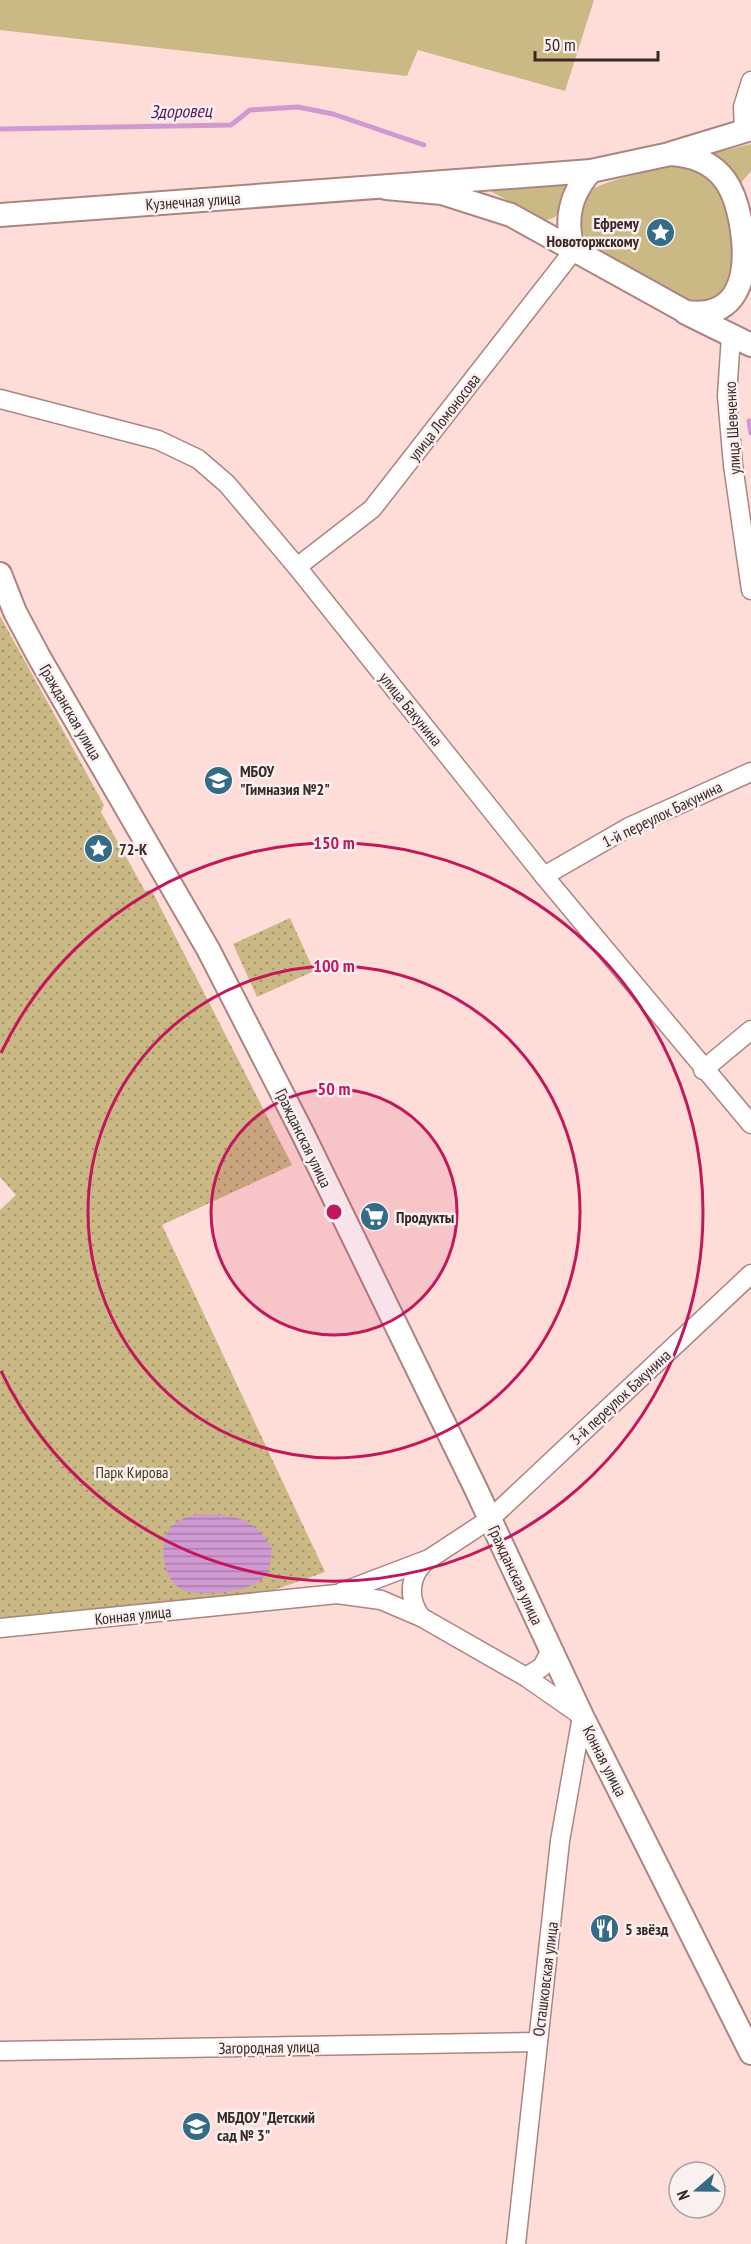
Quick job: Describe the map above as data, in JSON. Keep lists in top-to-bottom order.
{
  "streets": {
    "main road": ["Кузнечная улица", "Гражданская улица", "Конная улица"],
    "street": [
      "улица Ломоносова",
      "улица Шевченко",
      "улица Бакунина",
      "1-й переулок Бакунина",
      "3-й переулок Бакунина",
      "Осташковская улица",
      "Загородная улица"
    ]
  },
  "crossings": [
    ["улица Ломоносова", "улица Бакунина"],
    ["улица Бакунина", "1-й переулок Бакунина"],
    ["Гражданская улица", "3-й переулок Бакунина"],
    ["Гражданская улица", "Конная улица"],
    ["Гражданская улица", "Осташковская улица"],
    ["3-й переулок Бакунина", "Конная улица"],
    ["Конная улица", "Осташковская улица"],
    ["Осташковская улица", "Загородная улица"]
  ],
  "water": ["Здоровец"],
  "parks": ["Парк Кирова"],
  "places": {
    "place": ["Ефрему Новоторжскому", "72-К"],
    "school or university": ["МБОУ \"Гимназия №2\"", "МБДОУ \"Детский сад № 3\""],
    "supermarket": ["Продукты"],
    "restaurant": ["5 звёзд"]
  },
  "scale_bar": "50 m",
  "north": "left",
  "rings": ["150 m", "100 m", "50 m"]
}
